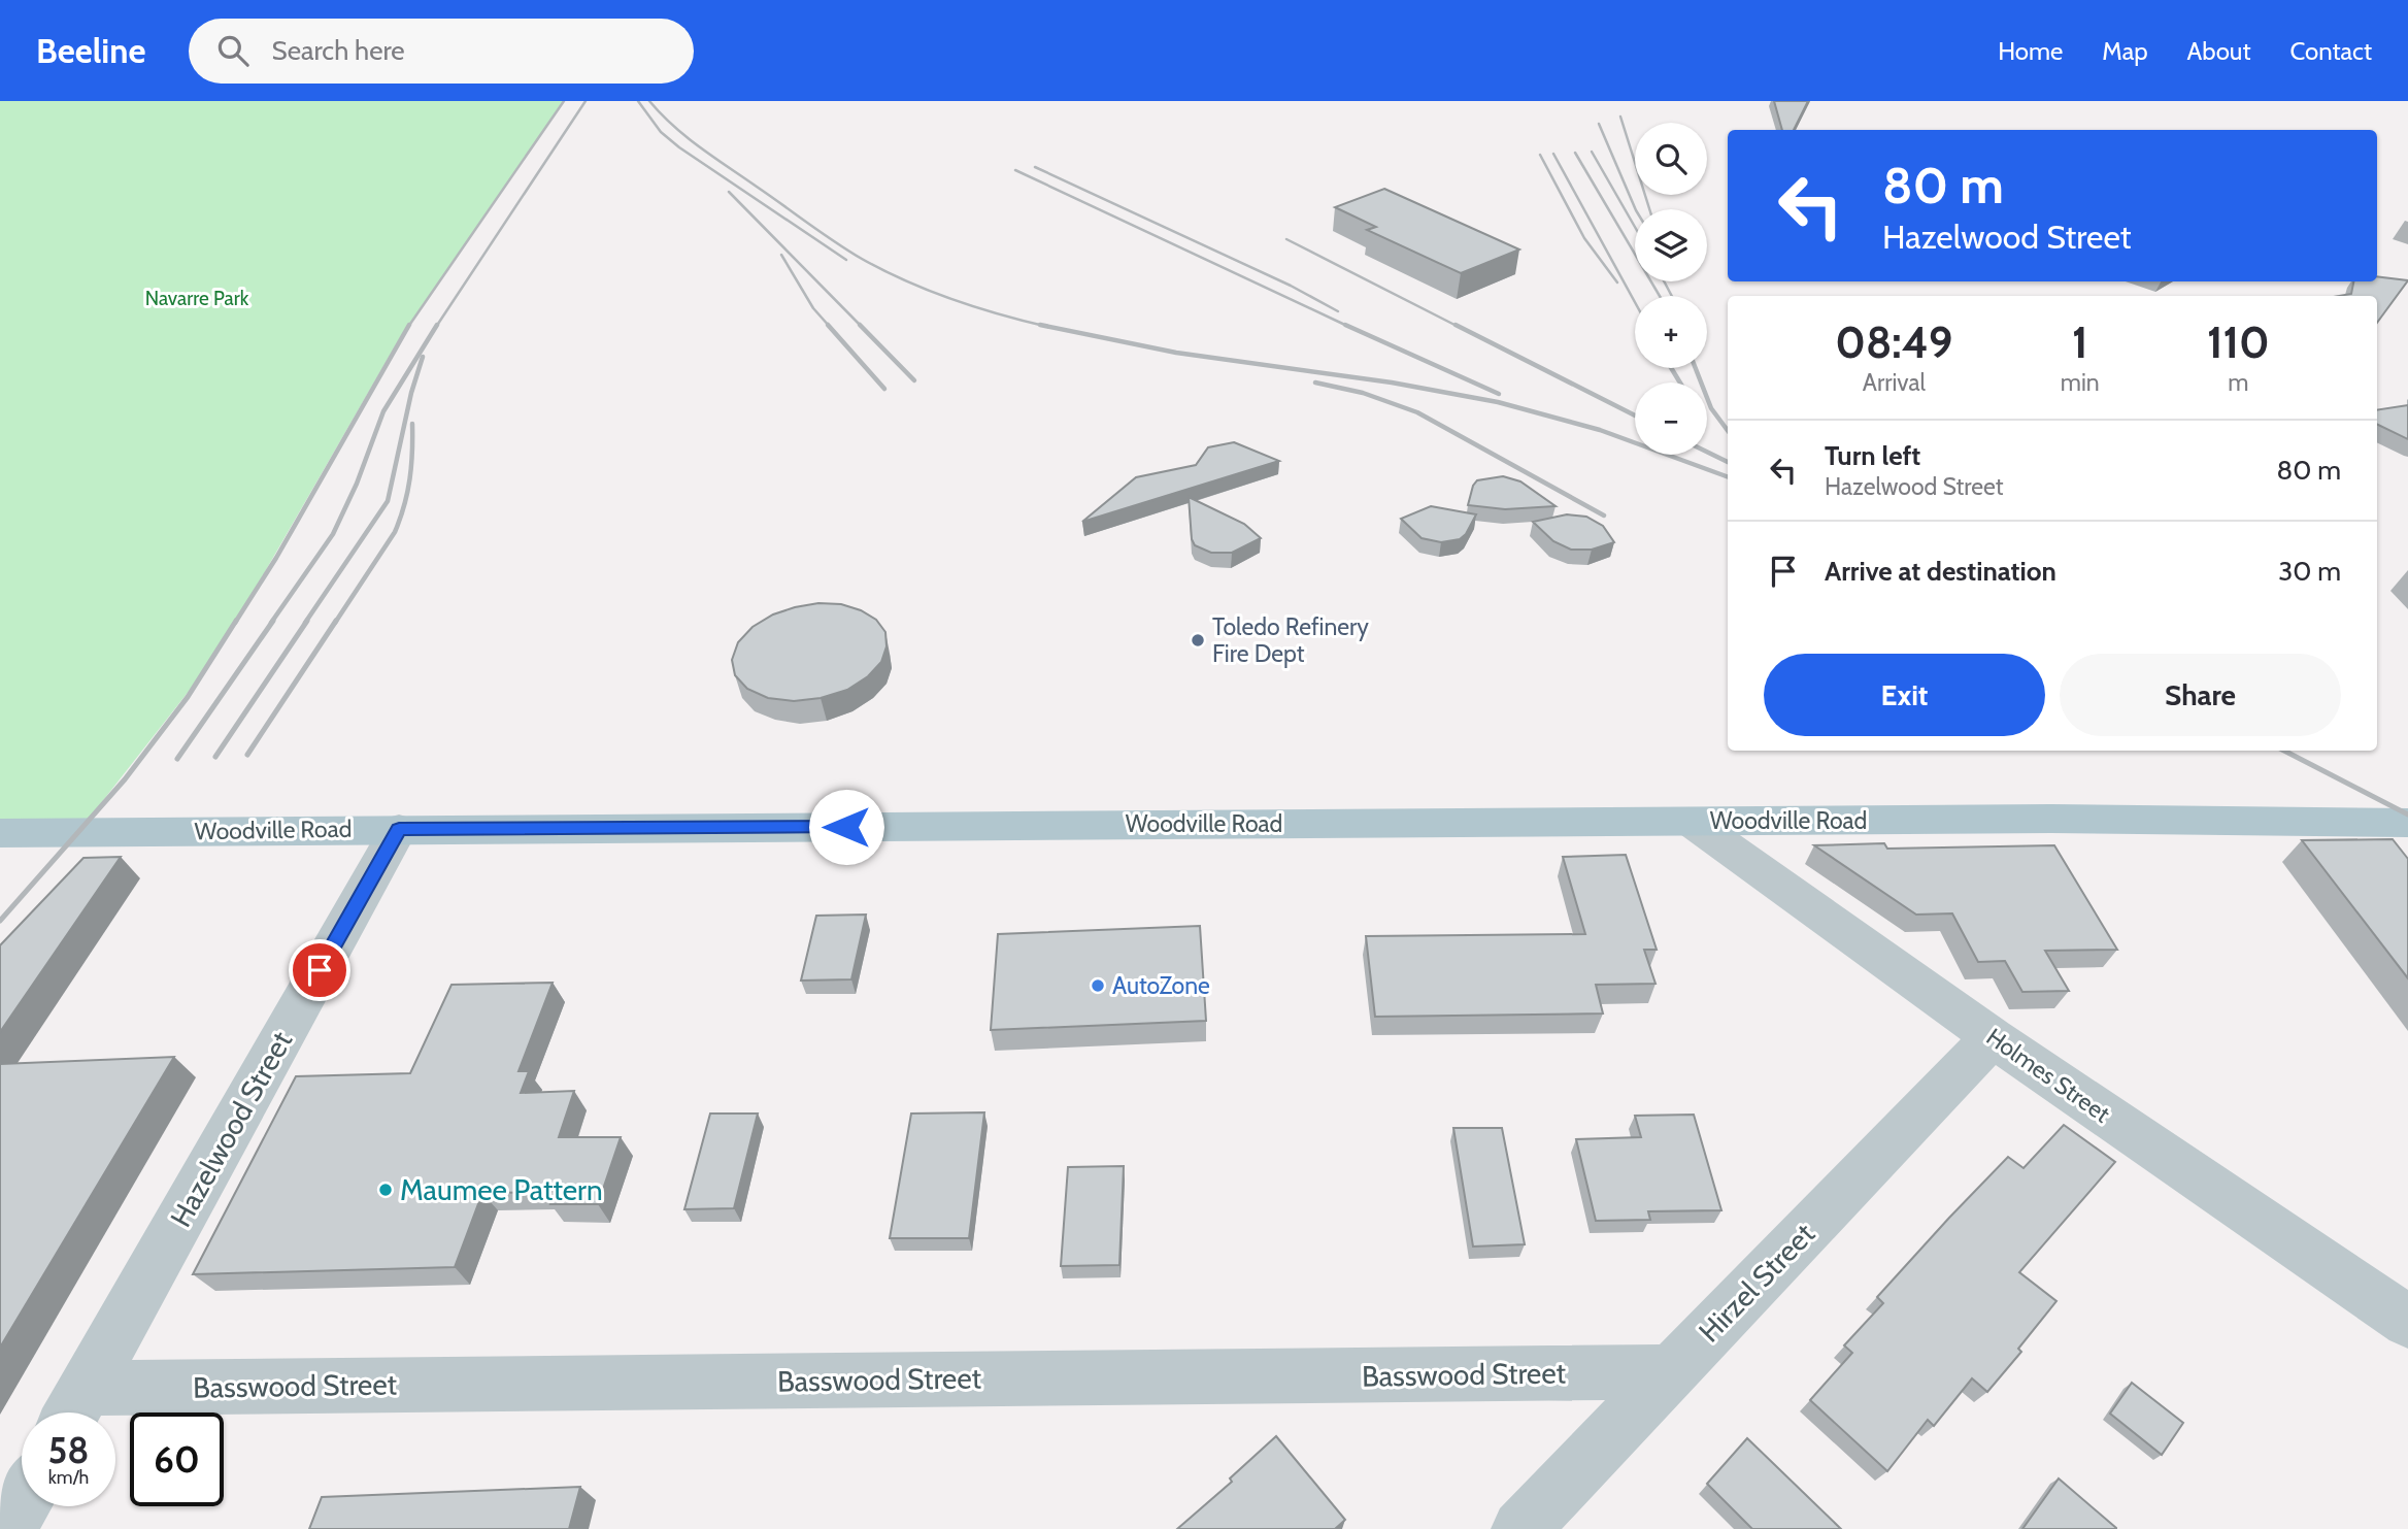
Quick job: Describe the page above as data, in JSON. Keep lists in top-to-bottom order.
{
  "streets": {
    "main road": ["Woodville Road"],
    "street": [
      "Holmes Street",
      "Hazelwood Street",
      "Hirzel Street",
      "Basswood Street"
    ]
  },
  "crossings": [
    ["Woodville Road", "Holmes Street"],
    ["Woodville Road", "Hazelwood Street"],
    ["Holmes Street", "Hirzel Street"],
    ["Hazelwood Street", "Basswood Street"],
    ["Hirzel Street", "Basswood Street"]
  ],
  "parks": ["Navarre Park"],
  "places": ["Toledo Refinery Fire Dept", "AutoZone", "Maumee Pattern"],
  "page": {
    "header": "Beeline",
    "search": "Search here",
    "nav": [
      "Home",
      "Map",
      "About",
      "Contact"
    ],
    "map_buttons": ["+", "−"],
    "turn": ["80 m", "Hazelwood Street"],
    "eta": [
      "08:49",
      "Arrival",
      "1",
      "min",
      "110",
      "m"
    ],
    "list": [
      {
        "name": "Turn left",
        "note": "Hazelwood Street",
        "value": "80 m"
      },
      {
        "name": "Arrive at destination",
        "value": "30 m"
      }
    ],
    "buttons": ["Exit", "Share"],
    "speed": "58 km/h",
    "limit": "60"
  }
}
